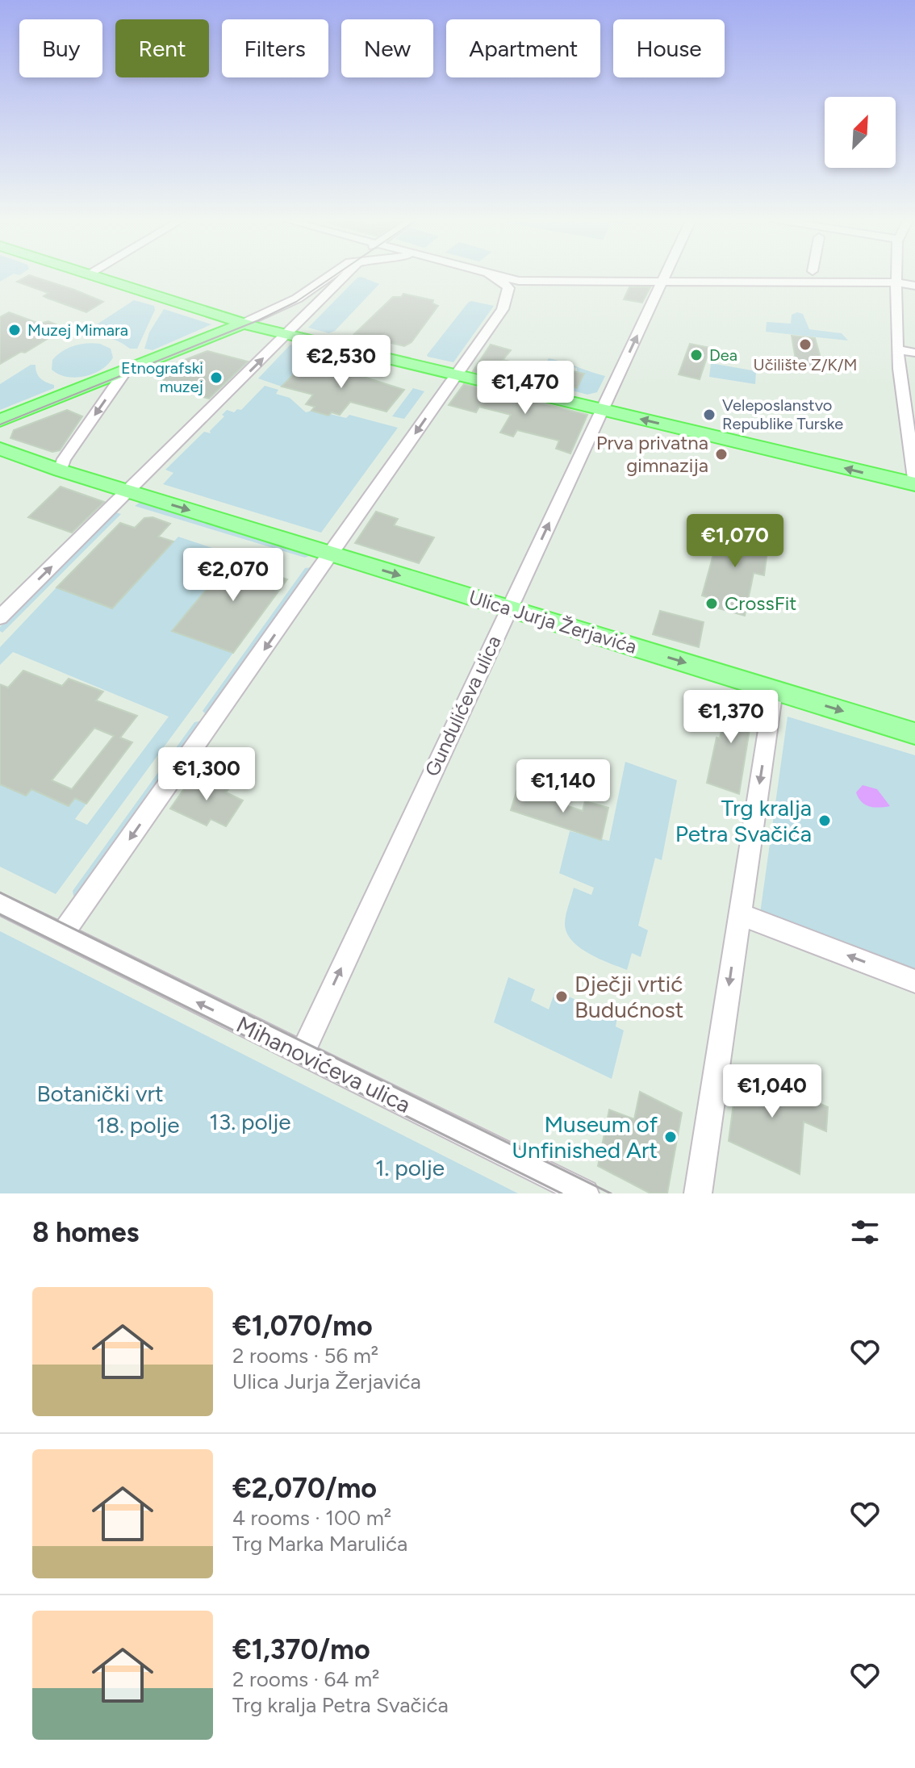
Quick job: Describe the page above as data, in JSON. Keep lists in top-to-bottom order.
{
  "streets": {
    "main road": ["Ulica Jurja Žerjavića"],
    "street": ["Gundulićeva ulica", "Mihanovićeva ulica"]
  },
  "crossings": [
    ["Ulica Jurja Žerjavića", "Gundulićeva ulica"],
    ["Gundulićeva ulica", "Mihanovićeva ulica"]
  ],
  "one_way": ["Ulica Jurja Žerjavića", "Gundulićeva ulica", "Mihanovićeva ulica"],
  "parks": [
    "Botanički vrt",
    "13. polje",
    "18. polje",
    "1. polje"
  ],
  "places": [
    "Muzej Mimara",
    "Učilište Z/K/M",
    "Dea",
    "Etnografski muzej",
    "Veleposlanstvo Republike Turske",
    "Prva privatna gimnazija",
    "CrossFit",
    "Trg kralja Petra Svačića",
    "Dječji vrtić Budućnost",
    "Museum of Unfinished Art"
  ],
  "north": "top right",
  "page": {
    "chip": [
      "Buy",
      "Rent",
      "Filters",
      "New",
      "Apartment",
      "House"
    ],
    "price": [
      "€2,530",
      "€1,470",
      "€1,070",
      "€2,070",
      "€1,370",
      "€1,300",
      "€1,140",
      "€1,040"
    ],
    "heading": "8 homes",
    "list": [
      {
        "name": "€1,070/mo",
        "note": "2 rooms · 56 m² · Ulica Jurja Žerjavića"
      },
      {
        "name": "€2,070/mo",
        "note": "4 rooms · 100 m² · Trg Marka Marulića"
      },
      {
        "name": "€1,370/mo",
        "note": "2 rooms · 64 m² · Trg kralja Petra Svačića"
      }
    ]
  }
}
